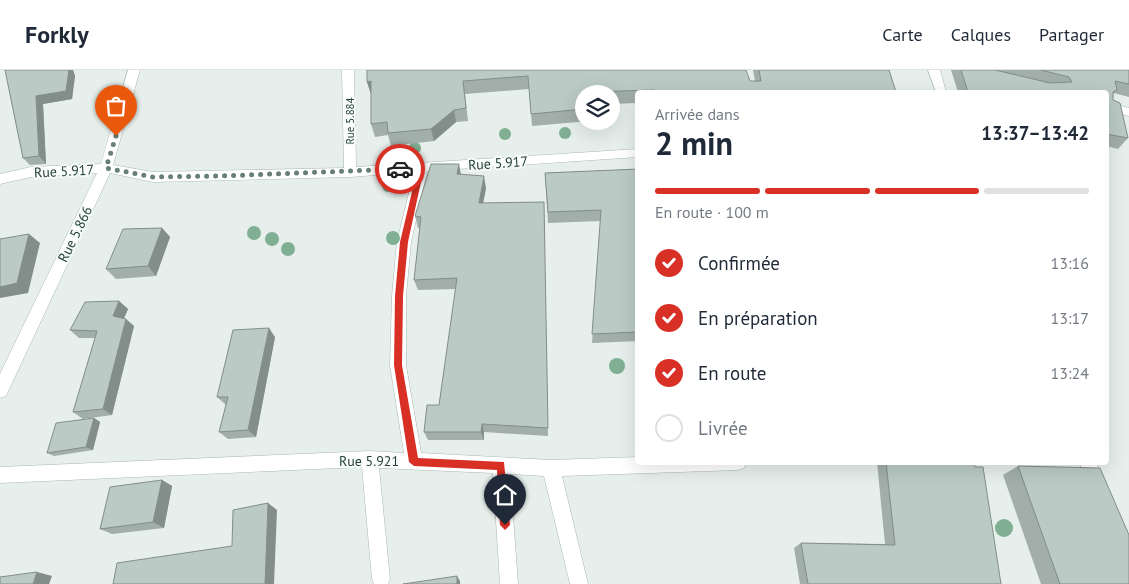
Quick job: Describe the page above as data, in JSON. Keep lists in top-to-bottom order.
{
  "streets": {
    "street": [
      "Rue 5.884",
      "Rue 5.917",
      "Rue 5.866",
      "Rue 5.921"
    ]
  },
  "crossings": [
    ["Rue 5.884", "Rue 5.917"],
    ["Rue 5.917", "Rue 5.866"]
  ],
  "page": {
    "header": "Forkly",
    "nav": ["Carte", "Calques", "Partager"],
    "heading": ["2 min", "Arrivée dans", "13:37–13:42"],
    "bar": "En route · 100 m",
    "list": [
      ["Confirmée", "13:16"],
      ["En préparation", "13:17"],
      ["En route", "13:24"],
      "Livrée"
    ]
  }
}
